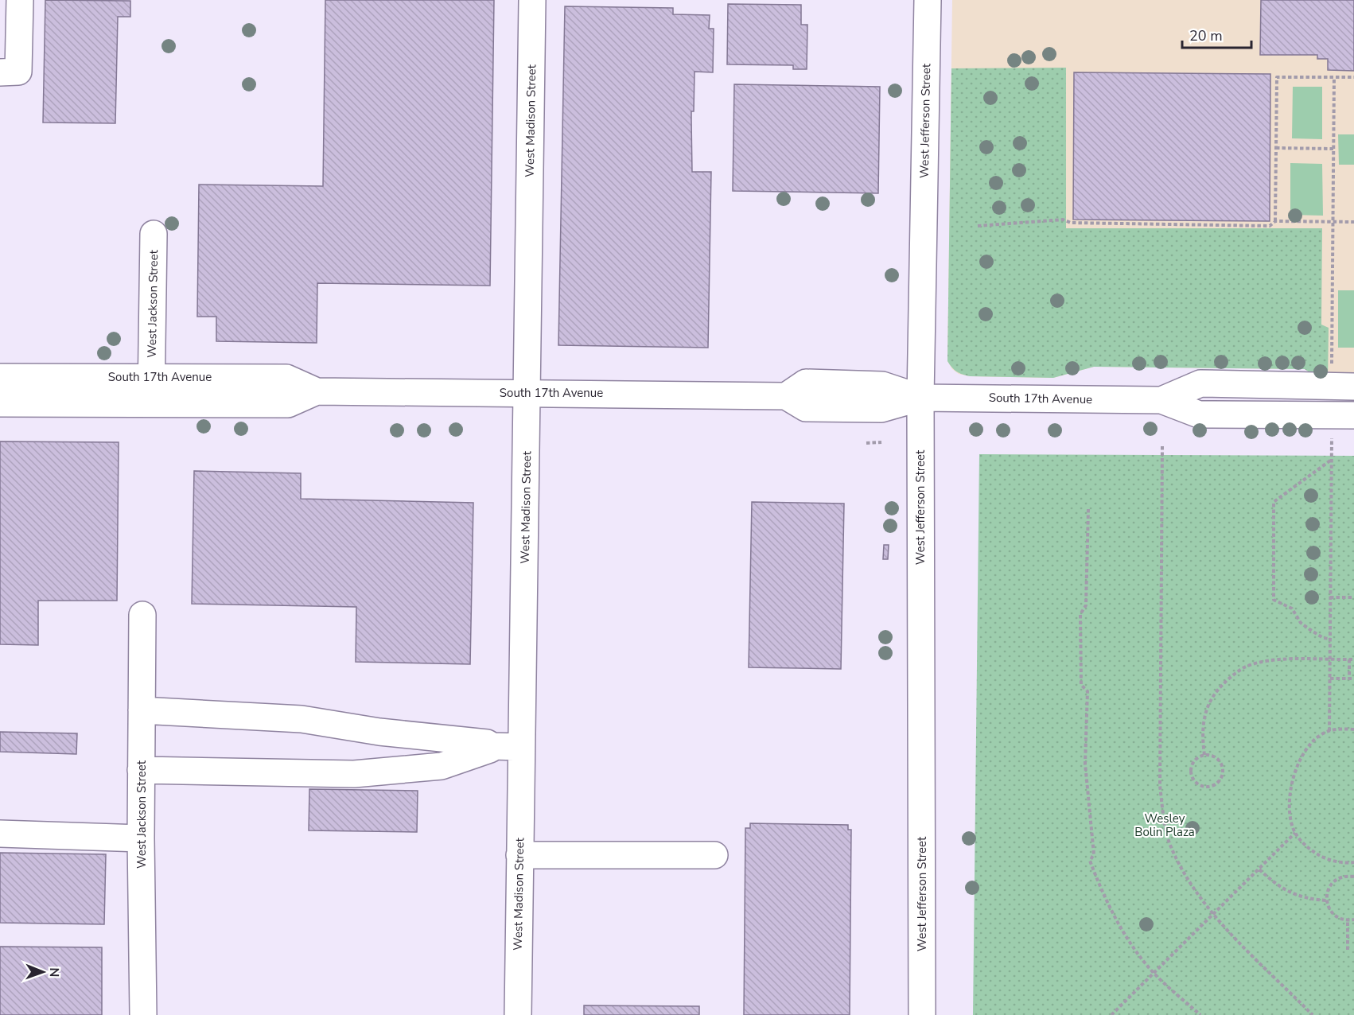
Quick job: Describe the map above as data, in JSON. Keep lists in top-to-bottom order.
{
  "streets": {
    "main road": [
      "West Madison Street",
      "West Jefferson Street",
      "West Jackson Street",
      "South 17th Avenue"
    ]
  },
  "crossings": [
    ["West Madison Street", "South 17th Avenue"],
    ["West Jefferson Street", "South 17th Avenue"],
    ["West Jackson Street", "South 17th Avenue"]
  ],
  "parks": ["Wesley Bolin Plaza"],
  "scale_bar": "20 m",
  "north": "right"
}
